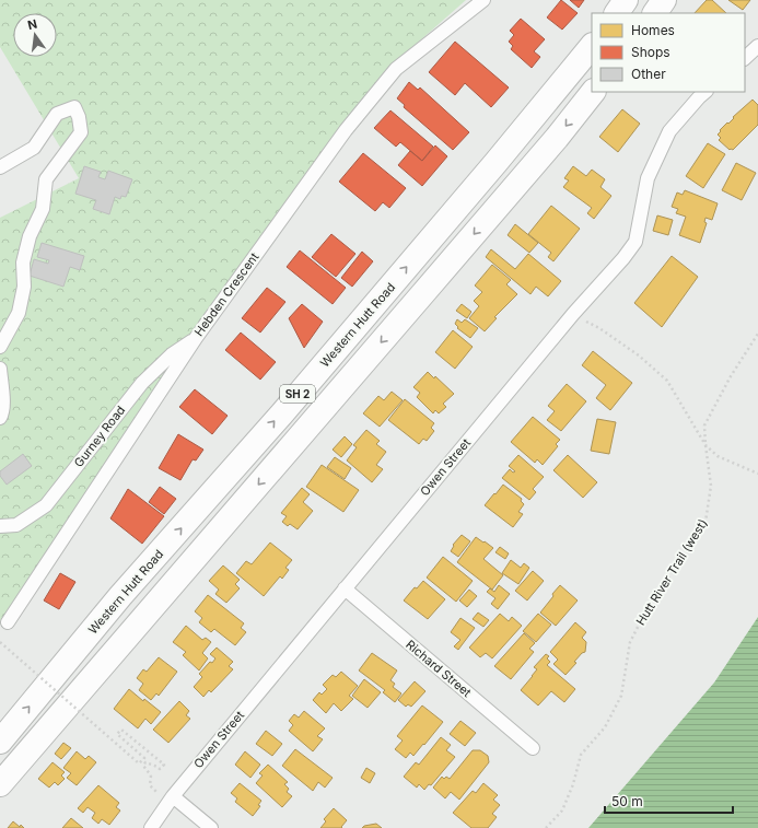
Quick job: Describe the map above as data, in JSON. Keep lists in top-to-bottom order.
{
  "streets": {
    "highway": ["Western Hutt Road", "SH 2"],
    "street": [
      "Hebden Crescent",
      "Gurney Road",
      "Owen Street",
      "Richard Street"
    ],
    "path": ["Hutt River Trail (west)"]
  },
  "crossings": [
    ["Hebden Crescent", "Gurney Road"],
    ["Owen Street", "Richard Street"]
  ],
  "legend": ["Homes", "Shops", "Other"],
  "scale_bar": "50 m",
  "north": "top"
}
